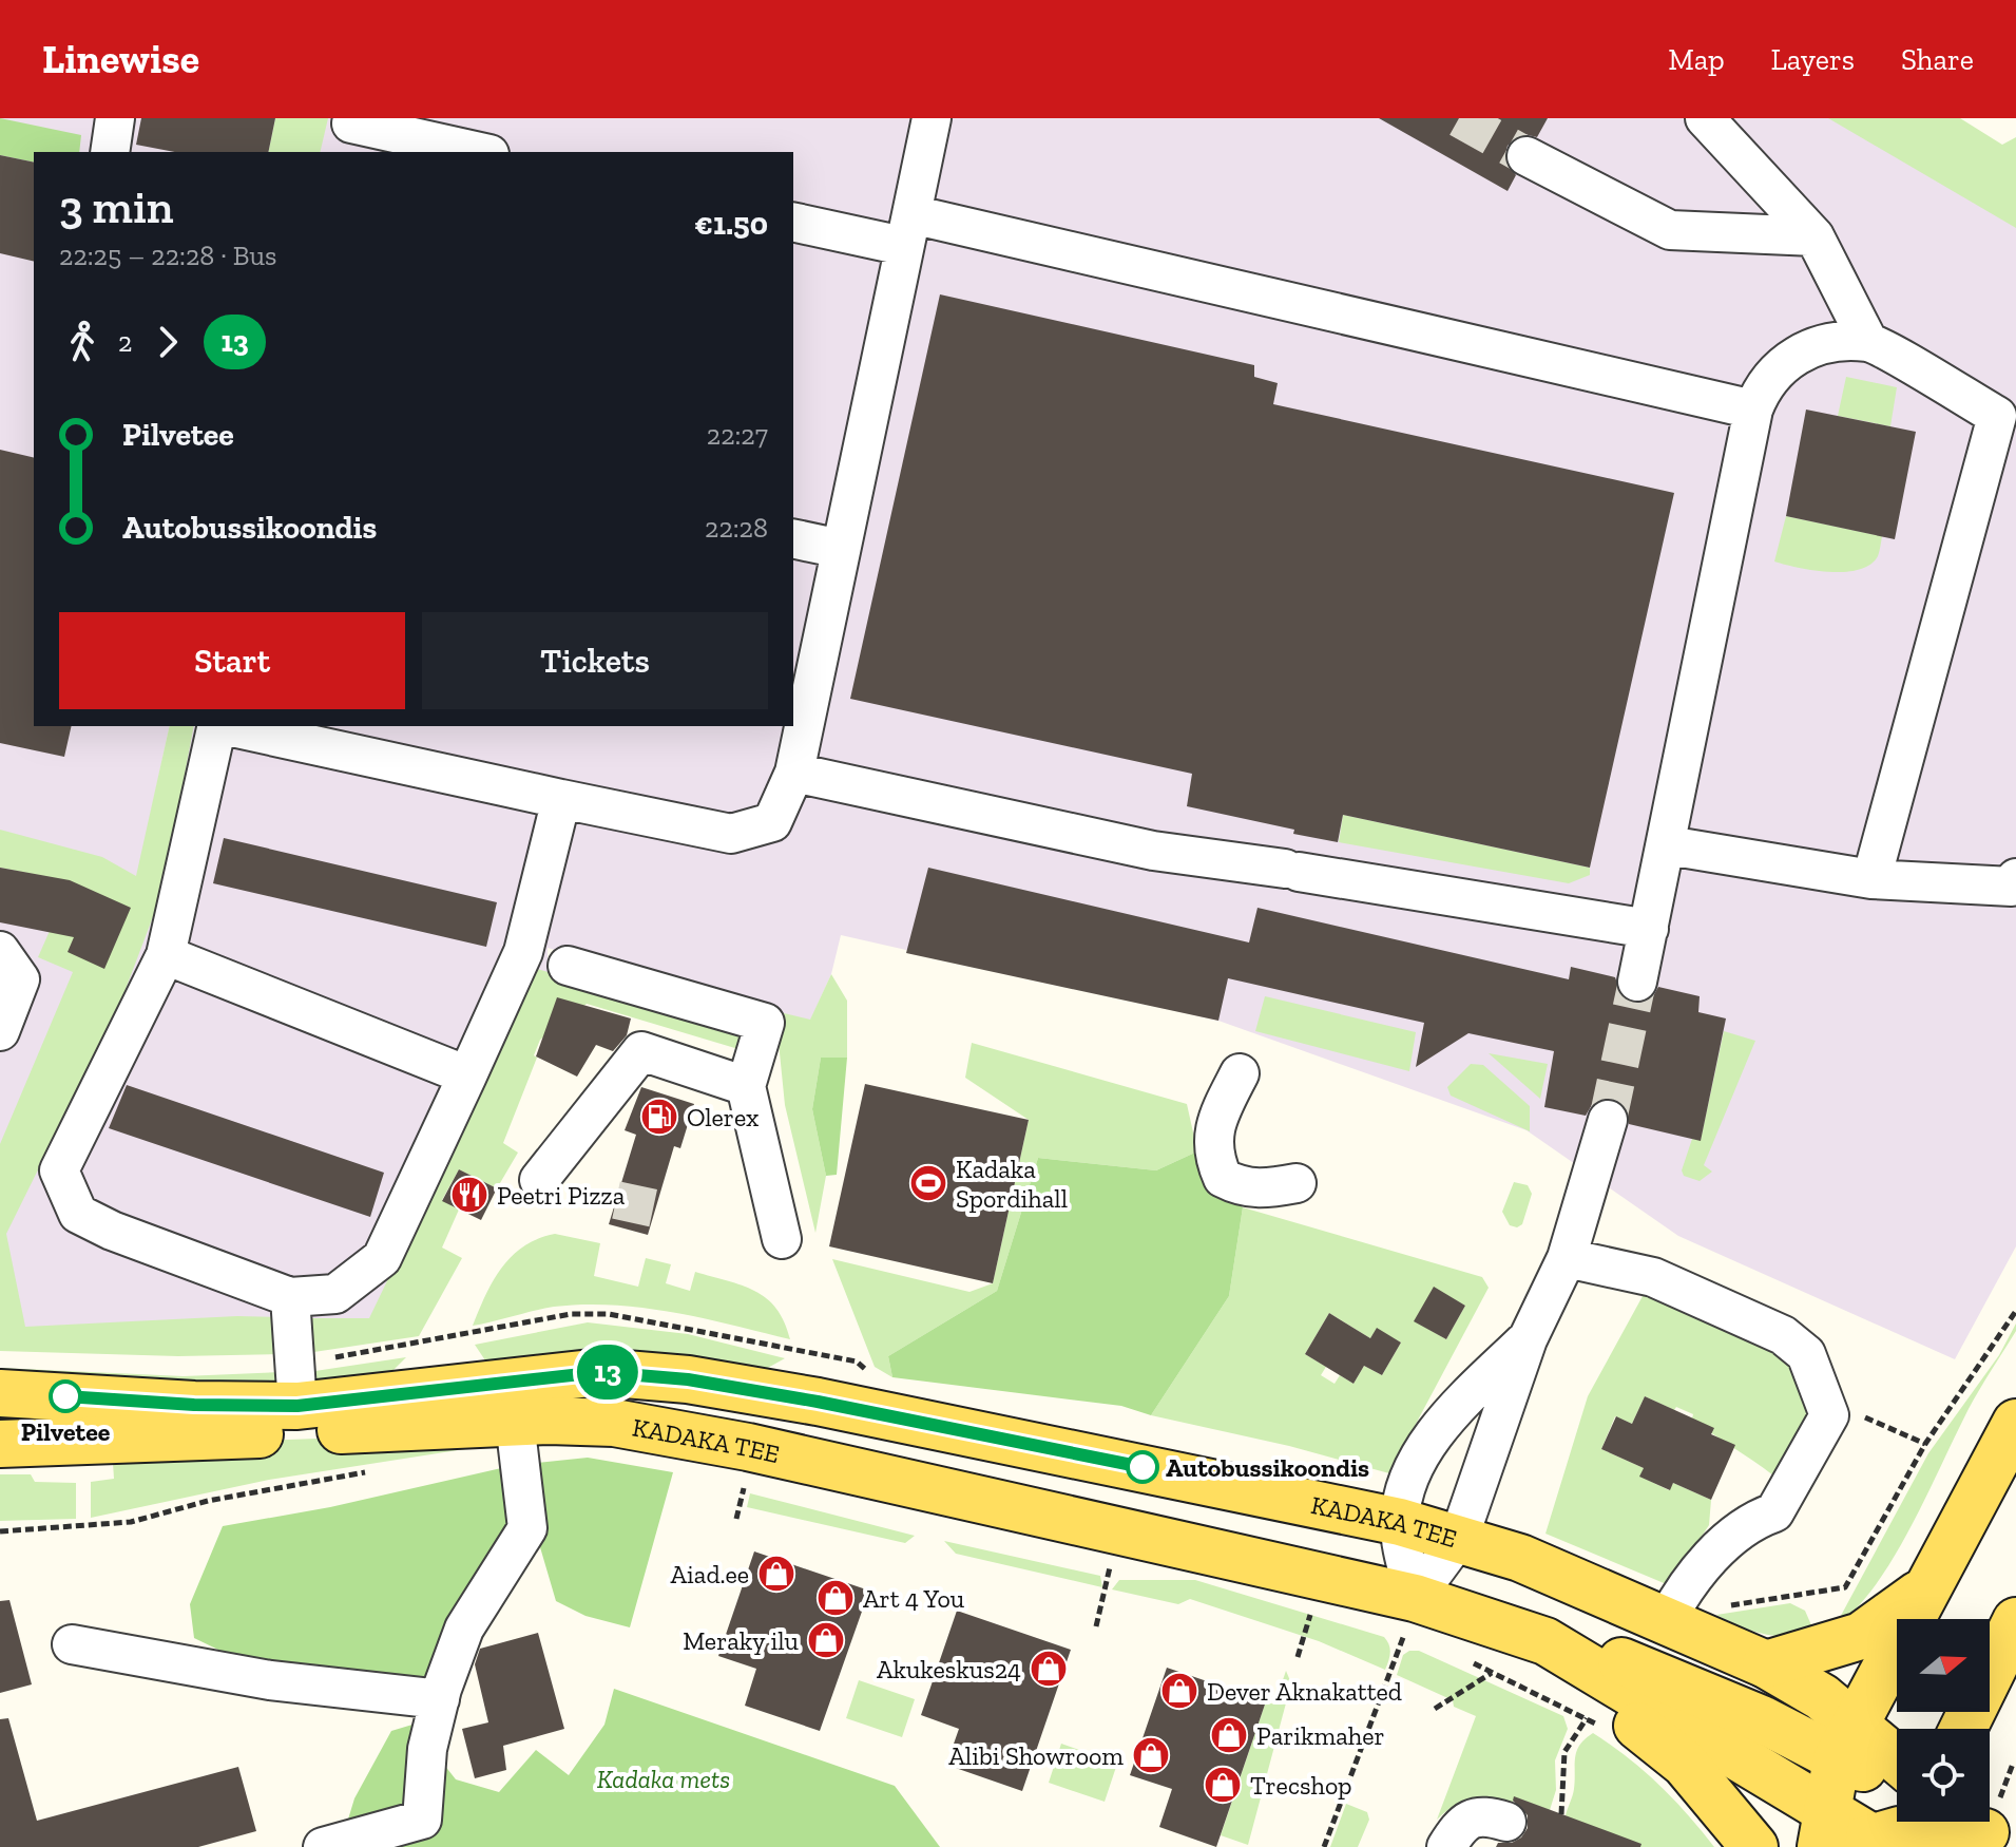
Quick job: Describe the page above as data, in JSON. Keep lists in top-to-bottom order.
{
  "streets": {
    "main road": ["KADAKA TEE"]
  },
  "parks": ["Kadaka mets"],
  "places": {
    "fuel station": ["Olerex"],
    "sports": ["Kadaka Spordihall"],
    "restaurant": ["Peetri Pizza"],
    "other": ["Pilvetee", "Autobussikoondis"],
    "shop": [
      "Aiad.ee",
      "Art 4 You",
      "Meraky ilu",
      "Akukeskus24",
      "Dever Aknakatted",
      "Parikmaher",
      "Alibi Showroom",
      "Trecshop"
    ]
  },
  "lines": ["bus line 13"],
  "north": "right",
  "page": {
    "header": "Linewise",
    "nav": ["Map", "Layers", "Share"],
    "on_map": "13",
    "heading": ["3 min", "22:25 – 22:28 · Bus", "€1.50"],
    "legs": ["2", "13"],
    "list": [
      {
        "name": "Pilvetee",
        "value": "22:27"
      },
      {
        "name": "Autobussikoondis",
        "value": "22:28"
      }
    ],
    "buttons": ["Start", "Tickets"]
  }
}
